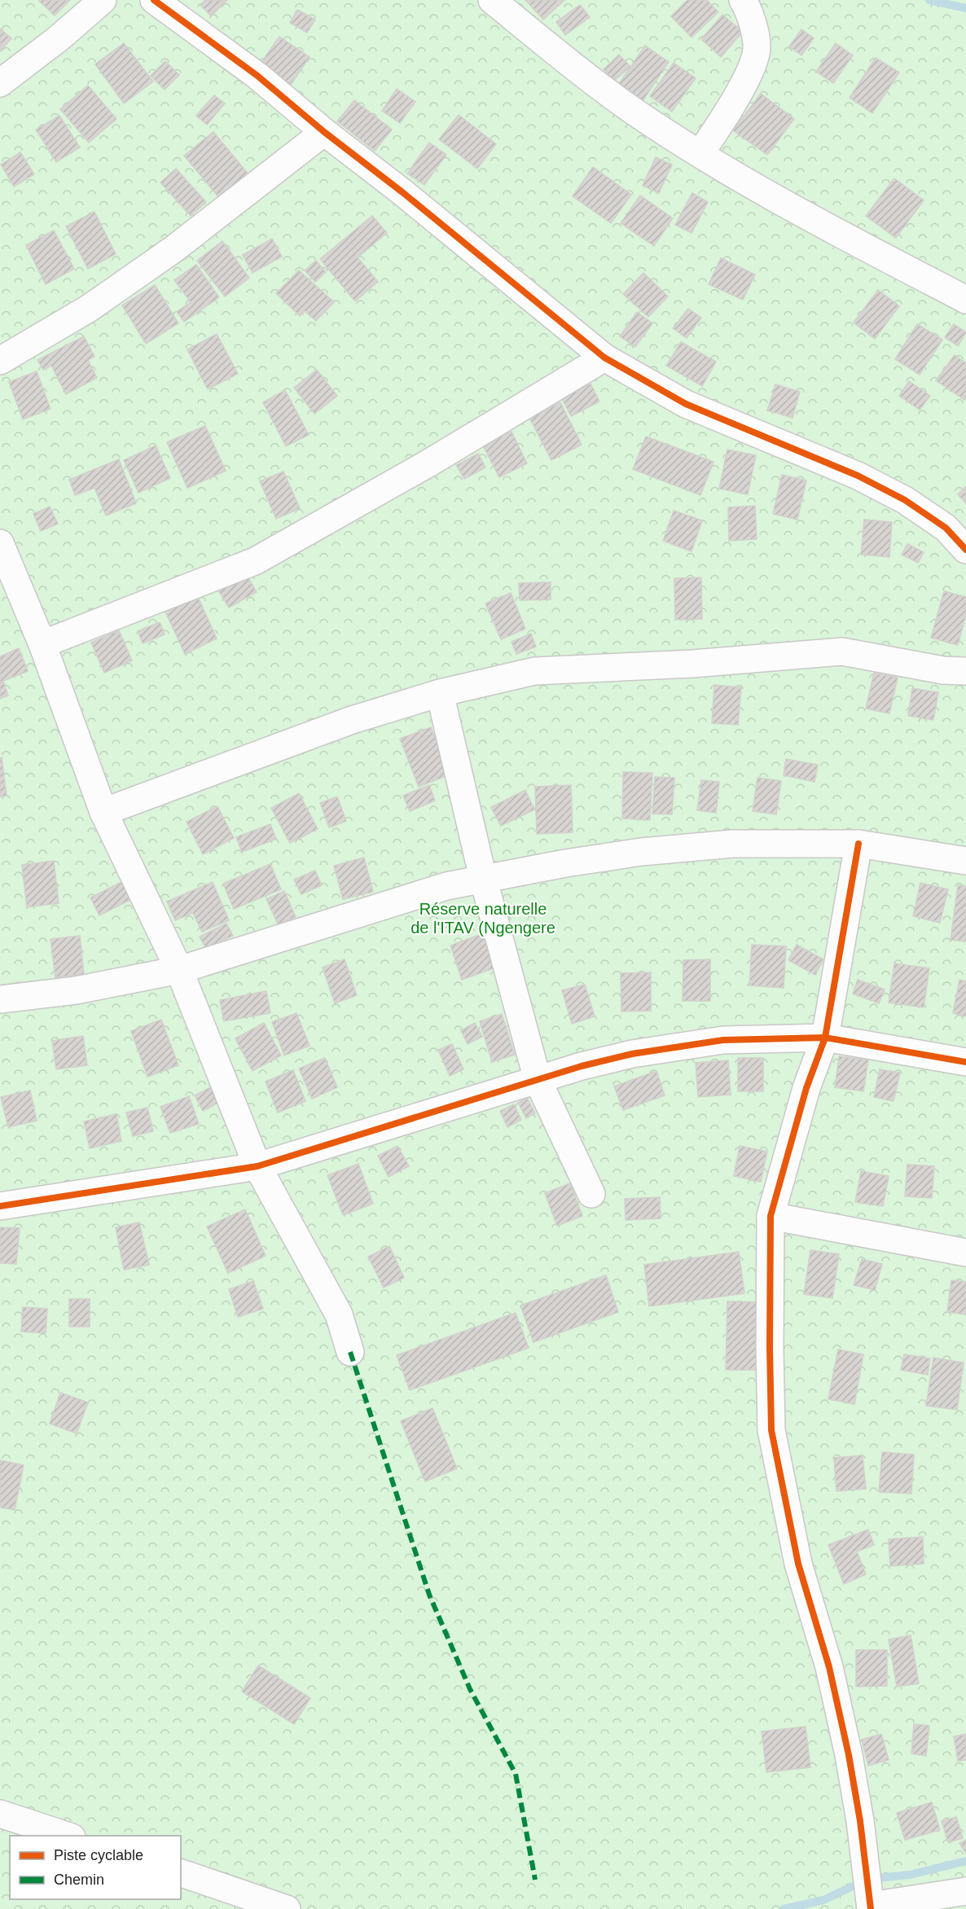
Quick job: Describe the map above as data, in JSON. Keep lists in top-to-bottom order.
{
  "parks": ["Réserve naturelle de l'ITAV (Ngengere"],
  "legend": ["Piste cyclable", "Chemin"]
}
